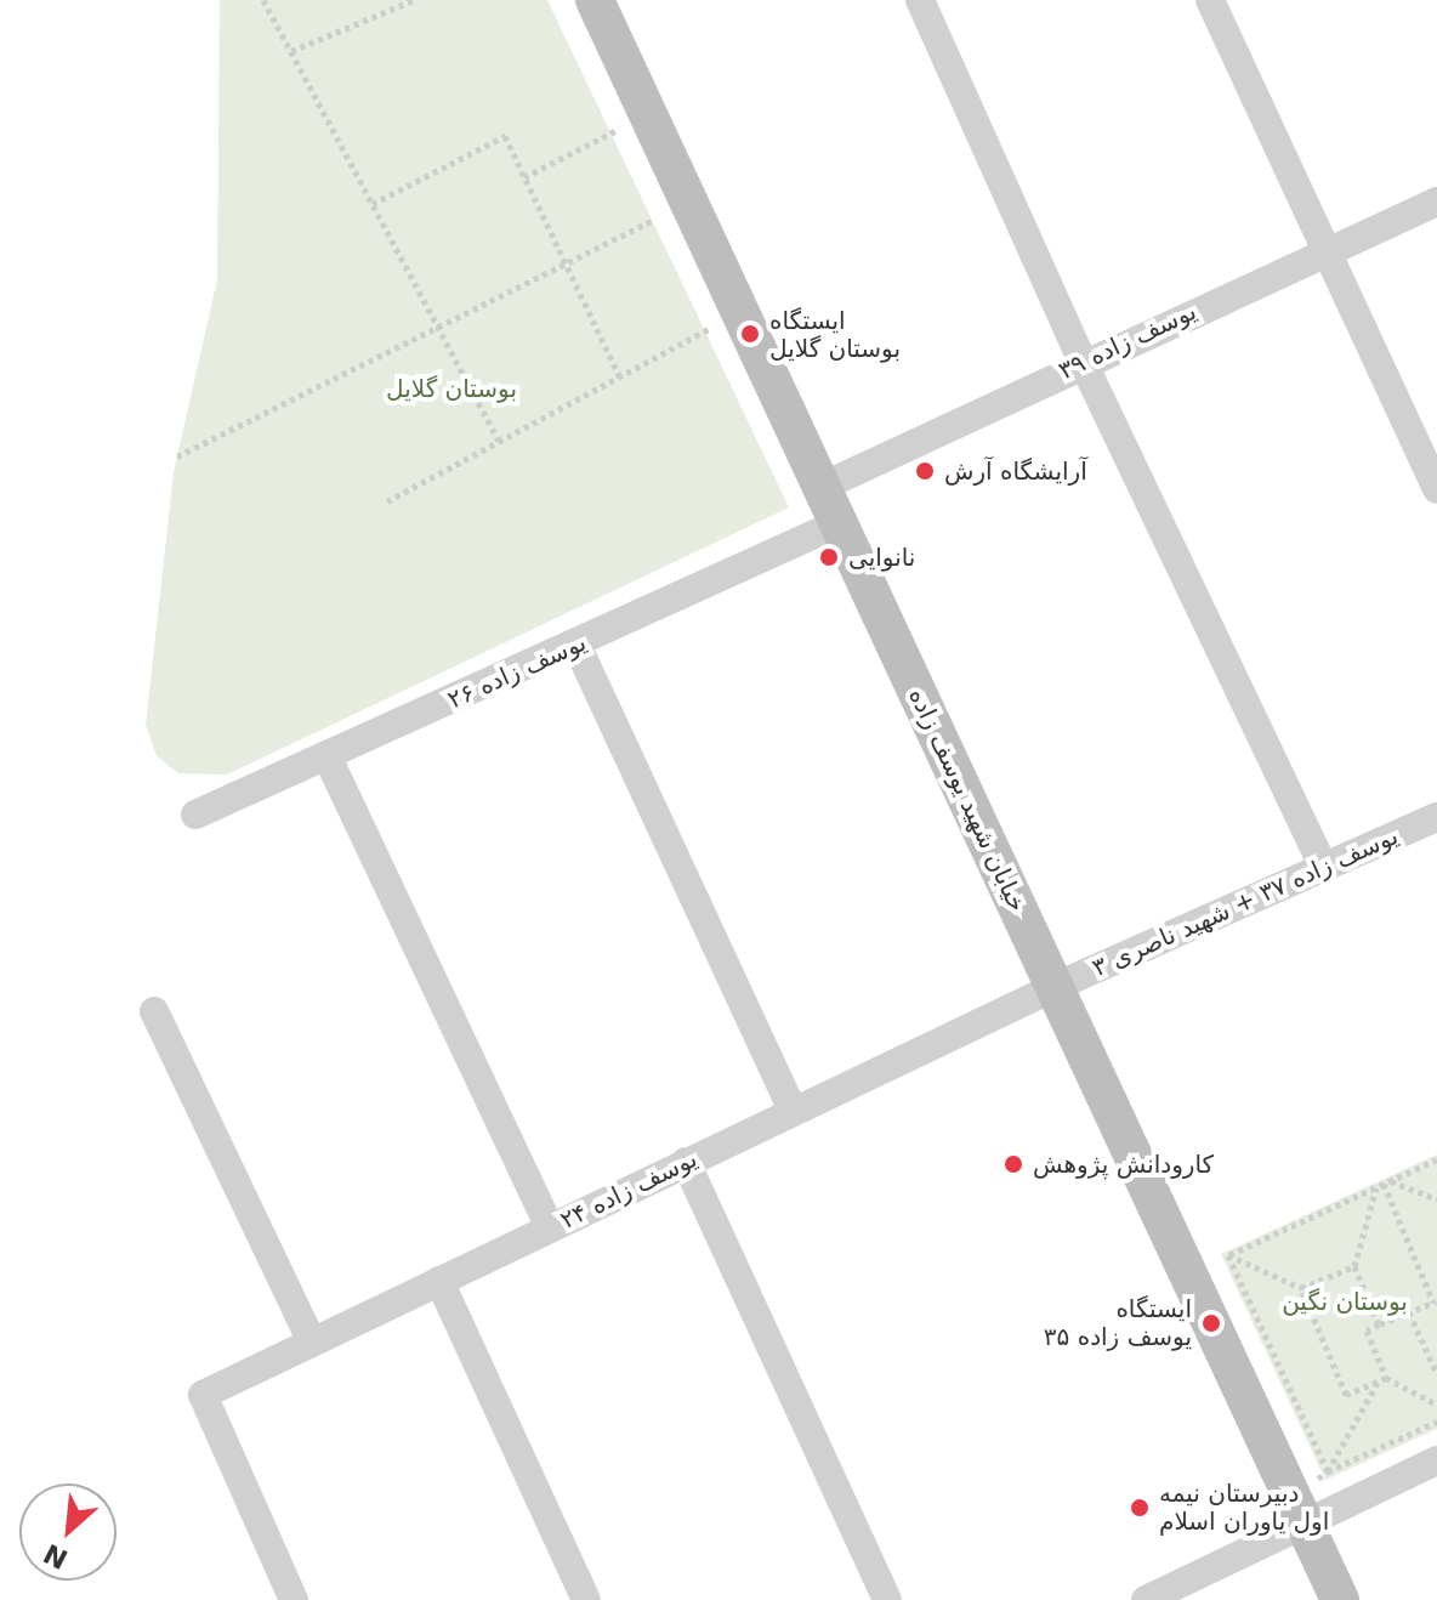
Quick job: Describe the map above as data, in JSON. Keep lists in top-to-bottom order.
{
  "streets": {
    "street": [
      "یوسف زاده ۳۹",
      "یوسف زاده ۲۶",
      "خیابان شهید یوسف زاده",
      "یوسف زاده ۳۷ + شهید ناصری ۳",
      "یوسف زاده ۲۴"
    ]
  },
  "crossings": [
    ["یوسف زاده ۳۹", "خیابان شهید یوسف زاده"],
    ["یوسف زاده ۲۶", "خیابان شهید یوسف زاده"],
    ["خیابان شهید یوسف زاده", "یوسف زاده ۳۷ + شهید ناصری ۳"],
    ["خیابان شهید یوسف زاده", "یوسف زاده ۲۴"],
    ["یوسف زاده ۳۷ + شهید ناصری ۳", "یوسف زاده ۲۴"]
  ],
  "parks": ["بوستان گلایل", "بوستان نگین"],
  "places": [
    "ایستگاه بوستان گلایل",
    "آرایشگاه آرش",
    "نانوایی",
    "کارودانش پژوهش",
    "ایستگاه یوسف زاده ۳۵",
    "دبیرستان نیمه اول یاوران اسلام"
  ],
  "north": "bottom left"
}
